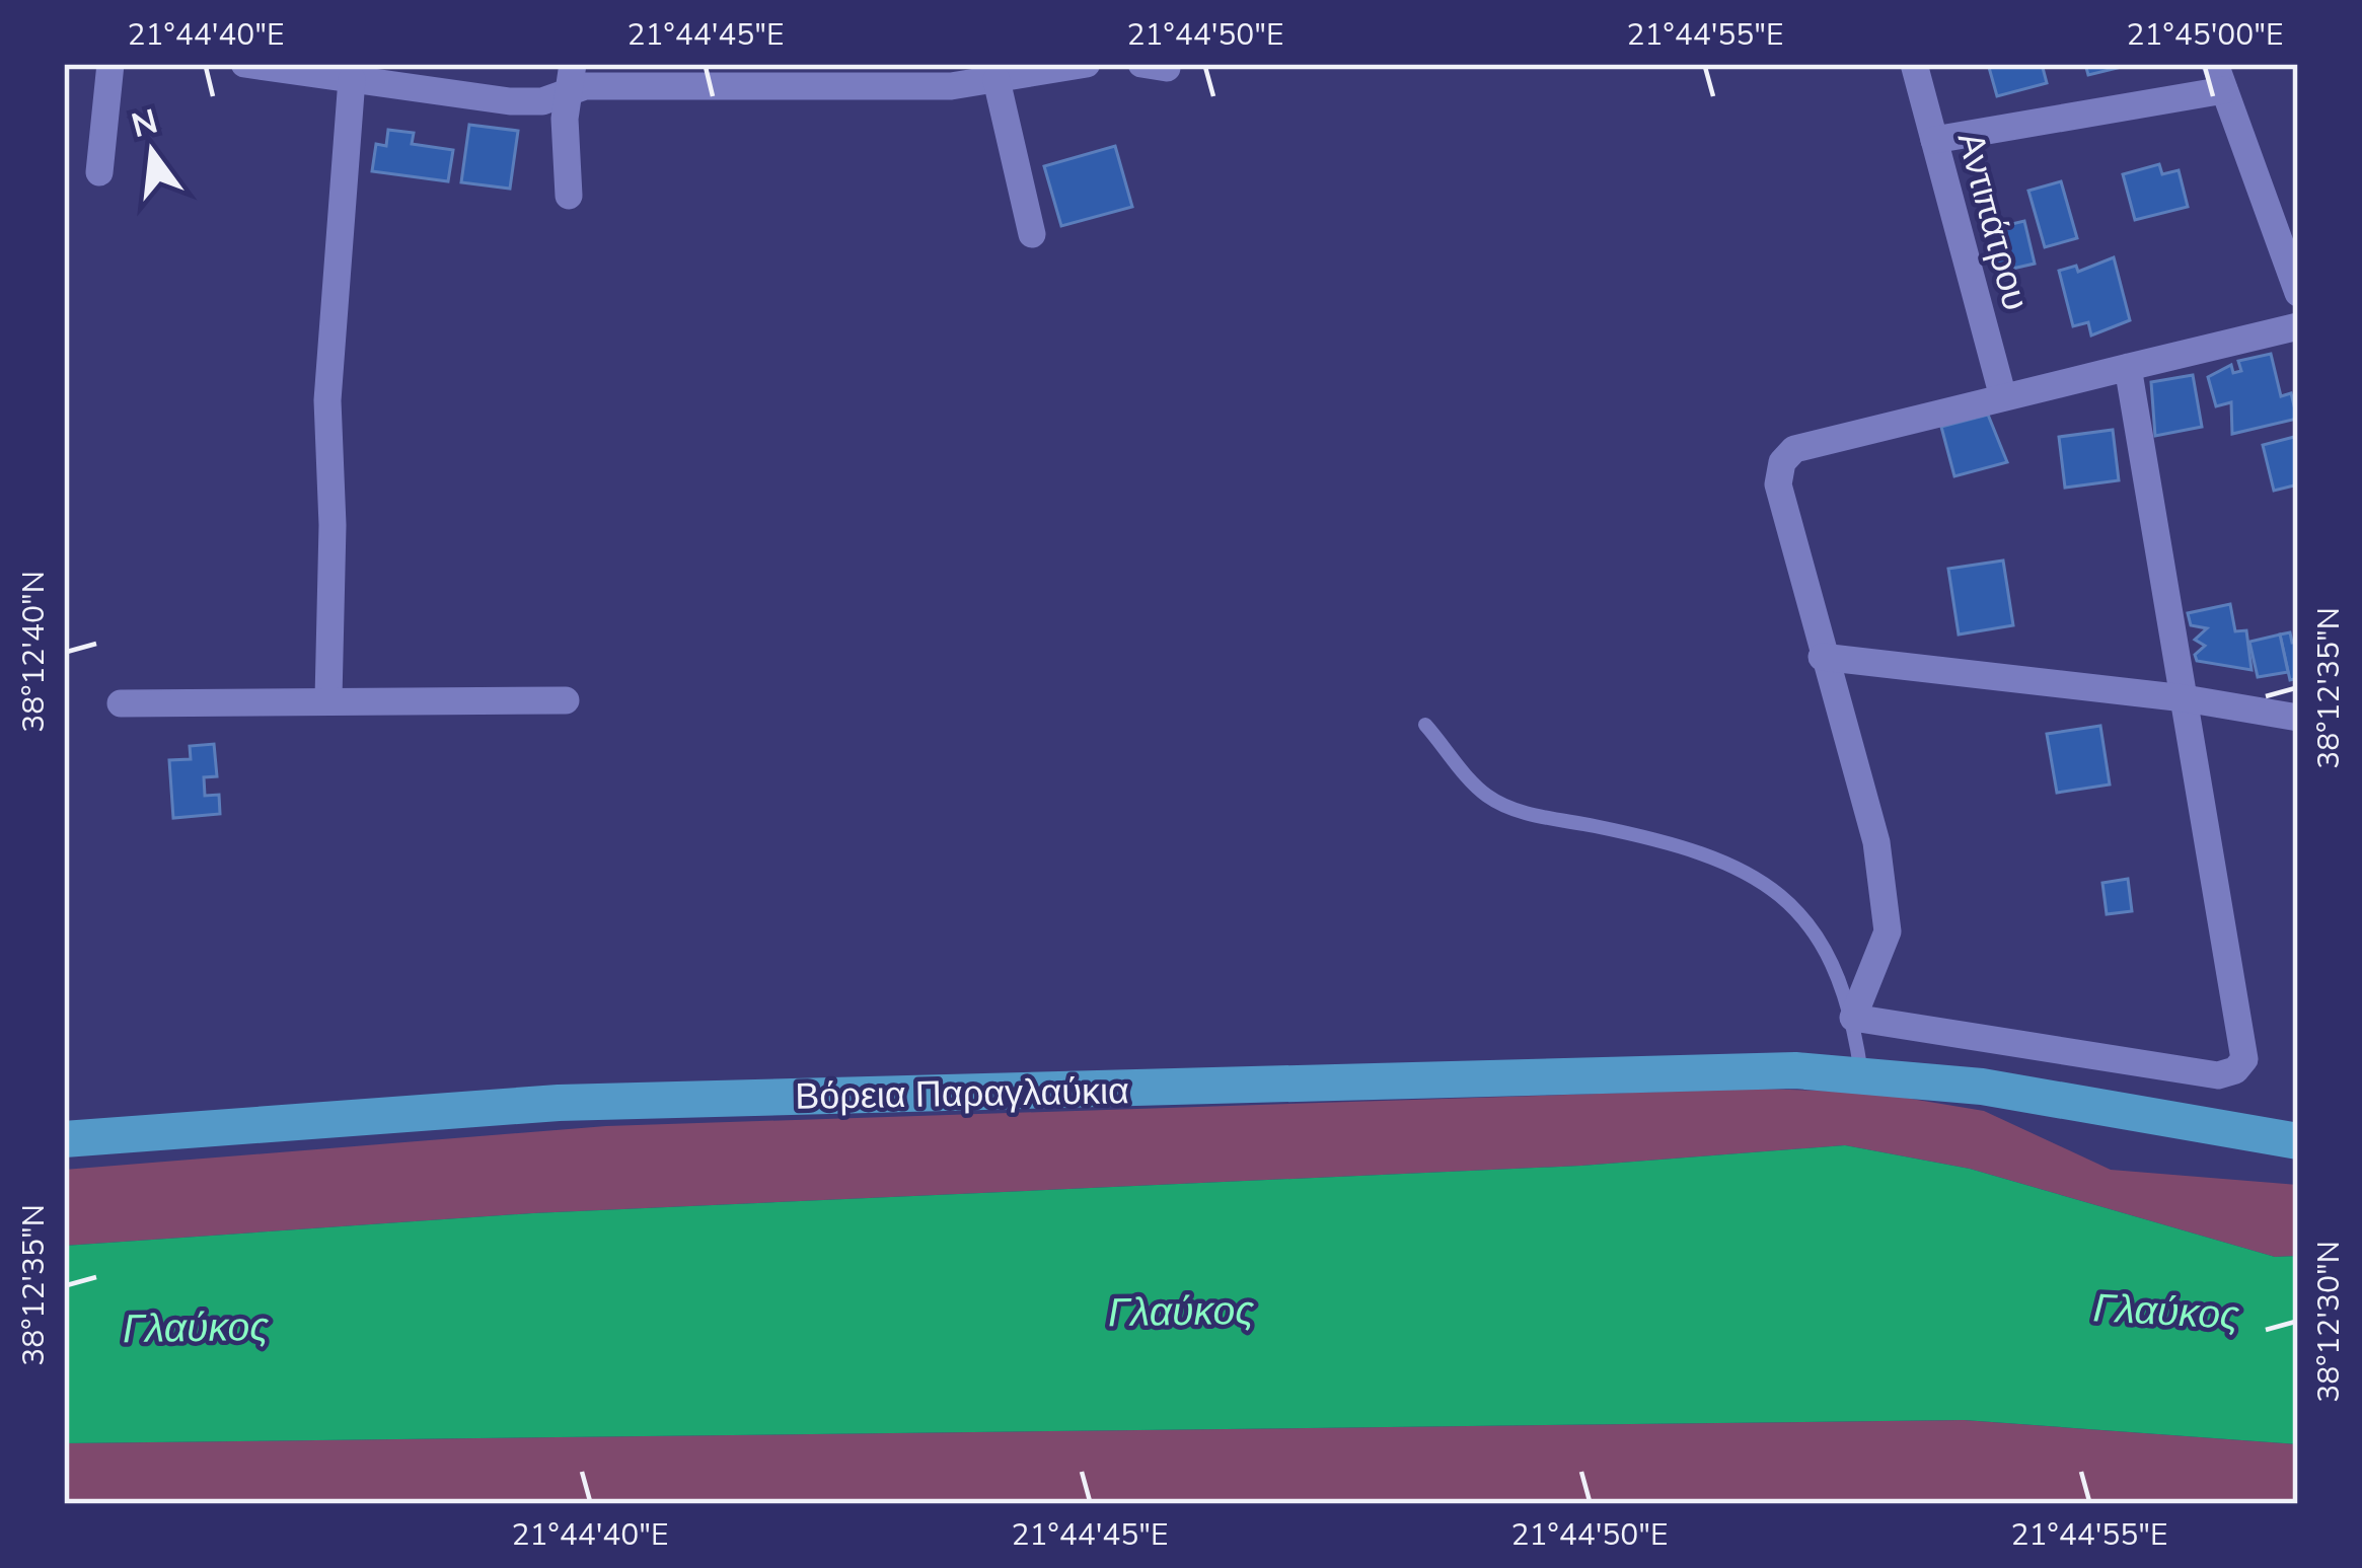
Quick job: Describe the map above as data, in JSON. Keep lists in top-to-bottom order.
{
  "streets": {
    "main road": ["Βόρεια Παραγλαύκια"],
    "street": ["Αντιπάτρου"]
  },
  "water": ["Γλαύκος"],
  "north": "top",
  "coordinates": [
    "21°44'40\"E",
    "21°44'45\"E",
    "21°44'50\"E",
    "21°44'55\"E",
    "21°45'00\"E",
    "38°12'40\"N",
    "38°12'35\"N",
    "38°12'30\"N"
  ]
}
